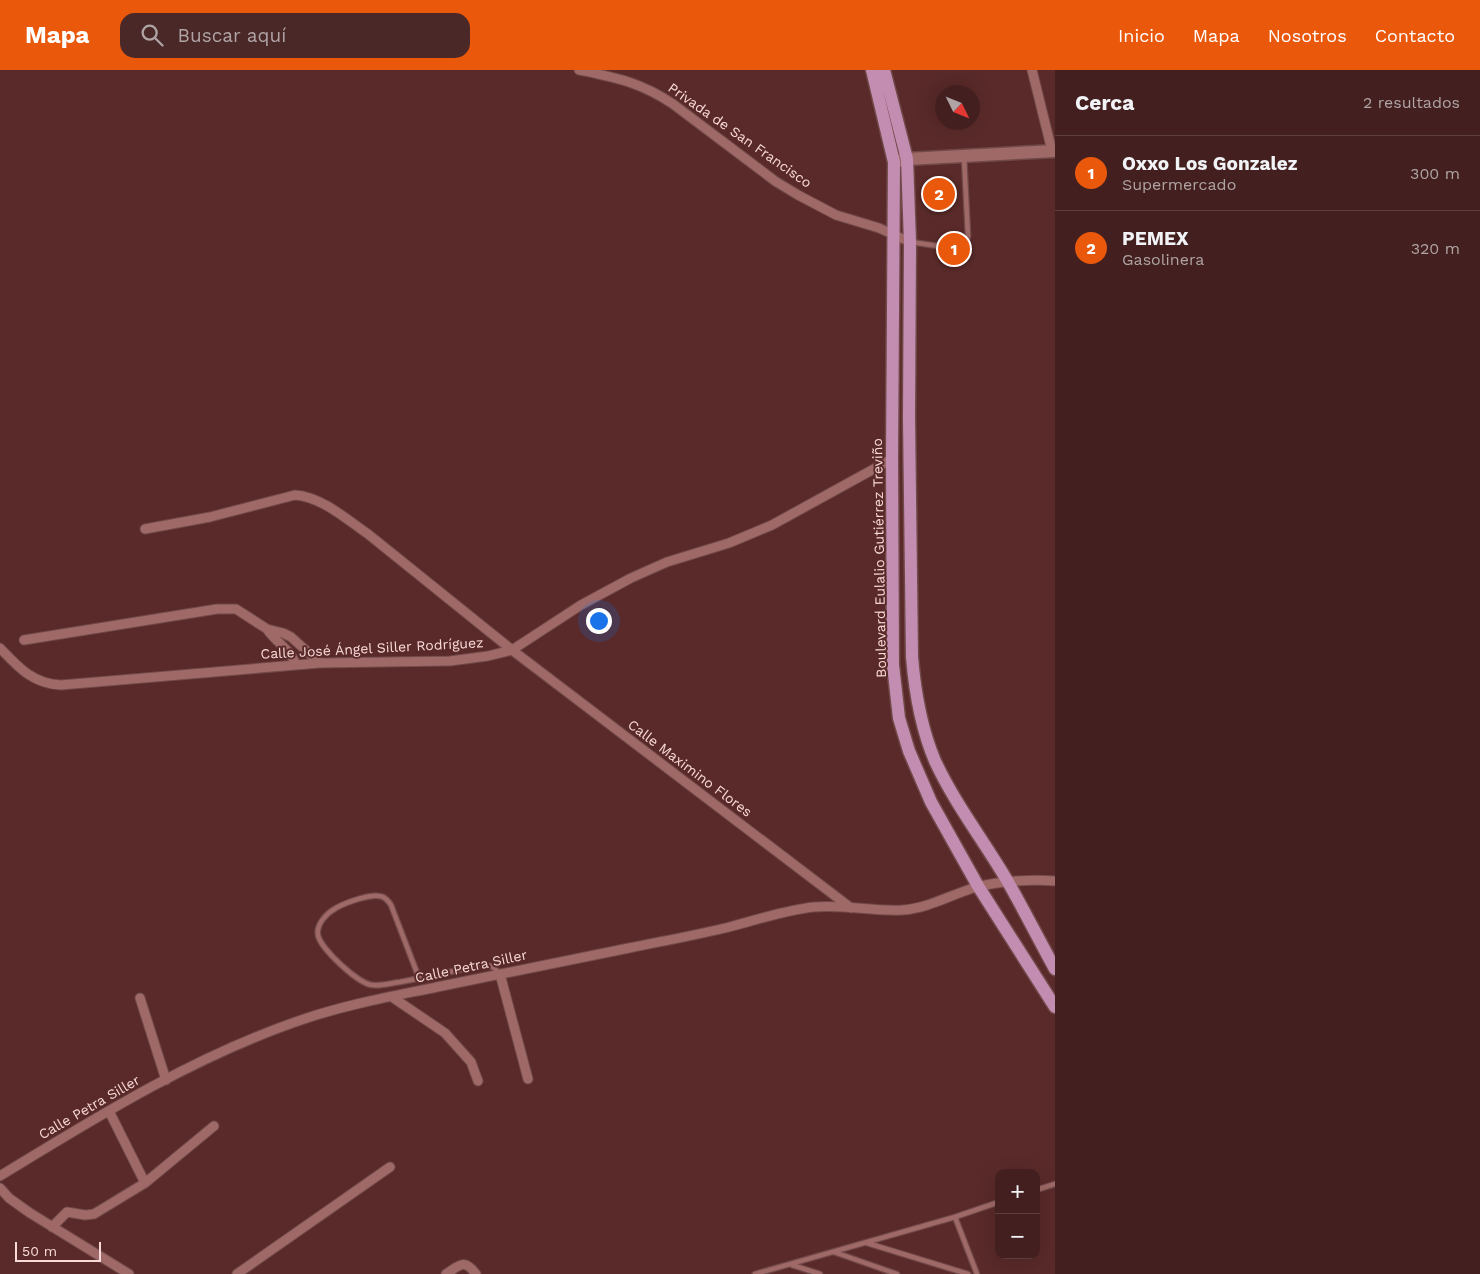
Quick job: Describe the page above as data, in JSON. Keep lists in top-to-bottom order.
{
  "streets": {
    "main road": ["Boulevard Eulalio Gutiérrez Treviño"],
    "street": [
      "Privada de San Francisco",
      "Calle José Ángel Siller Rodríguez",
      "Calle Maximino Flores",
      "Calle Petra Siller"
    ]
  },
  "crossings": [
    ["Privada de San Francisco", "Boulevard Eulalio Gutiérrez Treviño"],
    ["Boulevard Eulalio Gutiérrez Treviño", "Calle José Ángel Siller Rodríguez"],
    ["Boulevard Eulalio Gutiérrez Treviño", "Calle Petra Siller"],
    ["Calle José Ángel Siller Rodríguez", "Calle Maximino Flores"],
    ["Calle Maximino Flores", "Calle Petra Siller"]
  ],
  "scale_bar": "50 m",
  "north": "bottom right",
  "page": {
    "header": "Mapa",
    "search": "Buscar aquí",
    "nav": [
      "Inicio",
      "Mapa",
      "Nosotros",
      "Contacto"
    ],
    "heading": ["Cerca", "2 resultados"],
    "list": [
      {
        "mark": "1",
        "name": "Oxxo Los Gonzalez",
        "note": "Supermercado",
        "value": "300 m"
      },
      {
        "mark": "2",
        "name": "PEMEX",
        "note": "Gasolinera",
        "value": "320 m"
      }
    ],
    "pins": ["2", "1"],
    "map_buttons": ["+", "−"],
    "scale": "50 m"
  }
}
